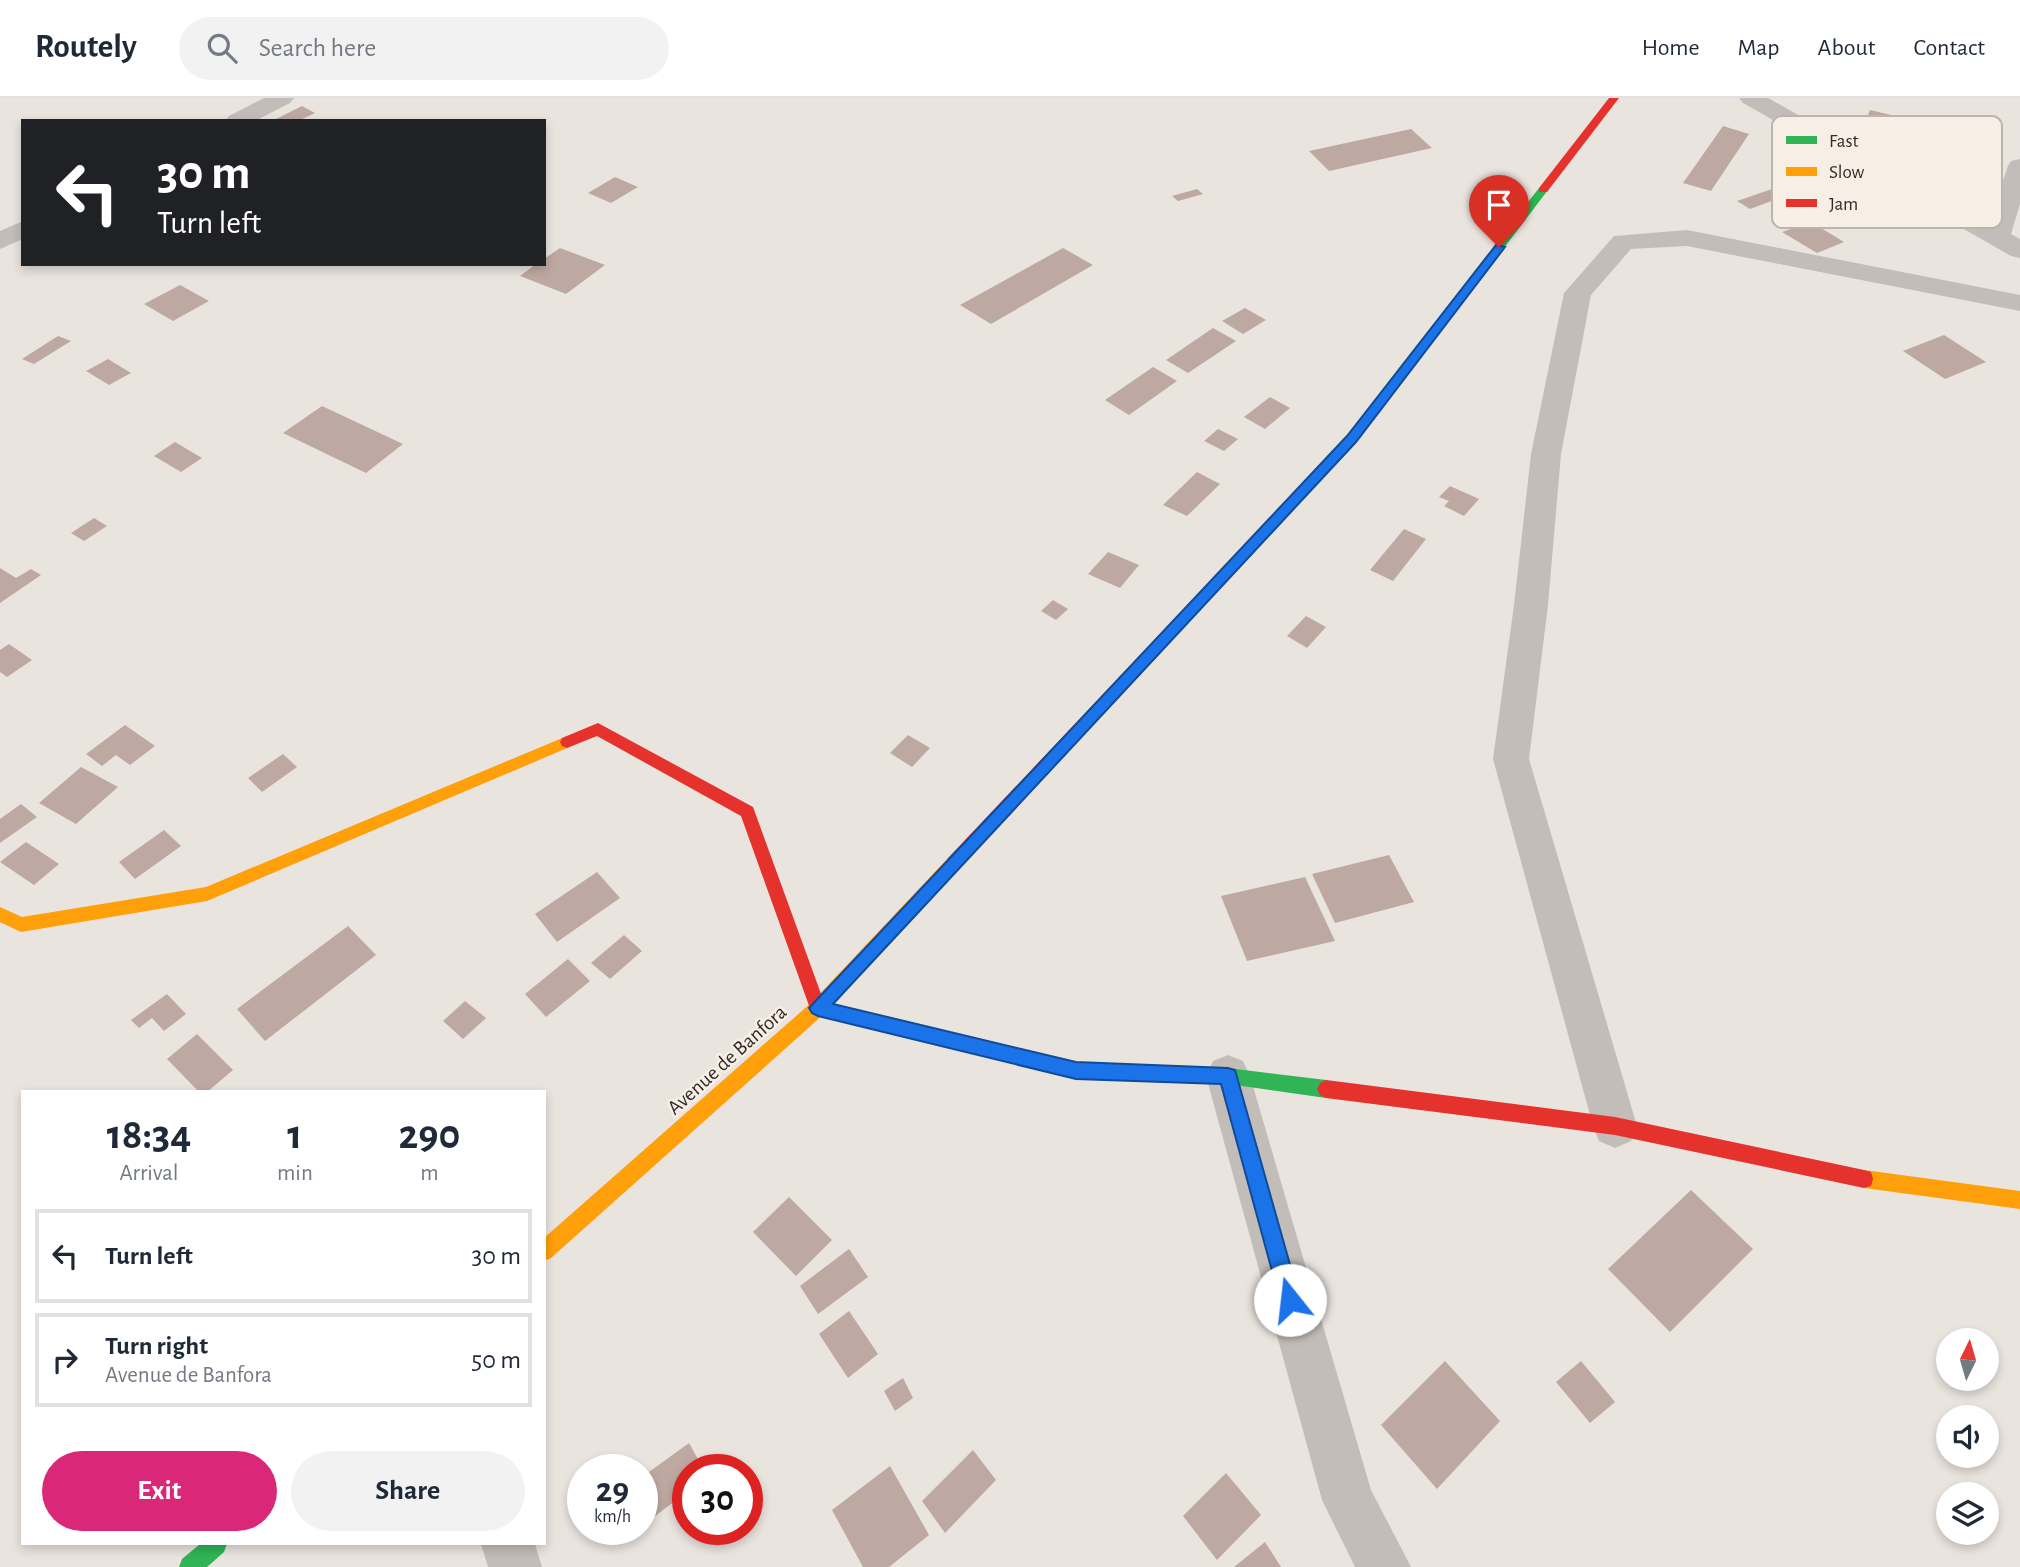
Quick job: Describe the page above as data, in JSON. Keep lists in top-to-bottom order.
{
  "streets": {
    "main road": ["Avenue de Banfora"]
  },
  "legend": ["Fast", "Slow", "Jam"],
  "north": "top",
  "page": {
    "header": "Routely",
    "search": "Search here",
    "nav": [
      "Home",
      "Map",
      "About",
      "Contact"
    ],
    "turn": ["30 m", "Turn left"],
    "eta": [
      "18:34",
      "Arrival",
      "1",
      "min",
      "290",
      "m"
    ],
    "list": [
      {
        "name": "Turn left",
        "value": "30 m"
      },
      {
        "name": "Turn right",
        "note": "Avenue de Banfora",
        "value": "50 m"
      }
    ],
    "buttons": ["Exit", "Share"],
    "speed": "29 km/h",
    "limit": "30"
  }
}
